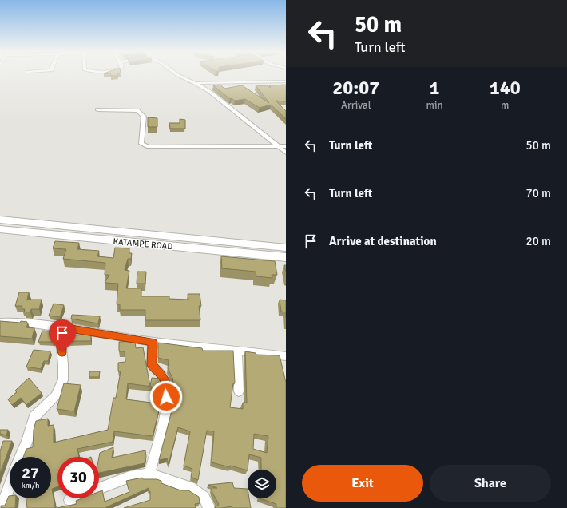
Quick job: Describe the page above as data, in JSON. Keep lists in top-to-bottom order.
{
  "streets": {
    "main road": ["KATAMPE ROAD"]
  },
  "page": {
    "turn": ["50 m", "Turn left"],
    "eta": [
      "20:07",
      "Arrival",
      "1",
      "min",
      "140",
      "m"
    ],
    "list": [
      {
        "name": "Turn left",
        "value": "50 m"
      },
      {
        "name": "Turn left",
        "value": "70 m"
      },
      {
        "name": "Arrive at destination",
        "value": "20 m"
      }
    ],
    "speed": "27 km/h",
    "limit": "30",
    "buttons": ["Exit", "Share"]
  }
}
